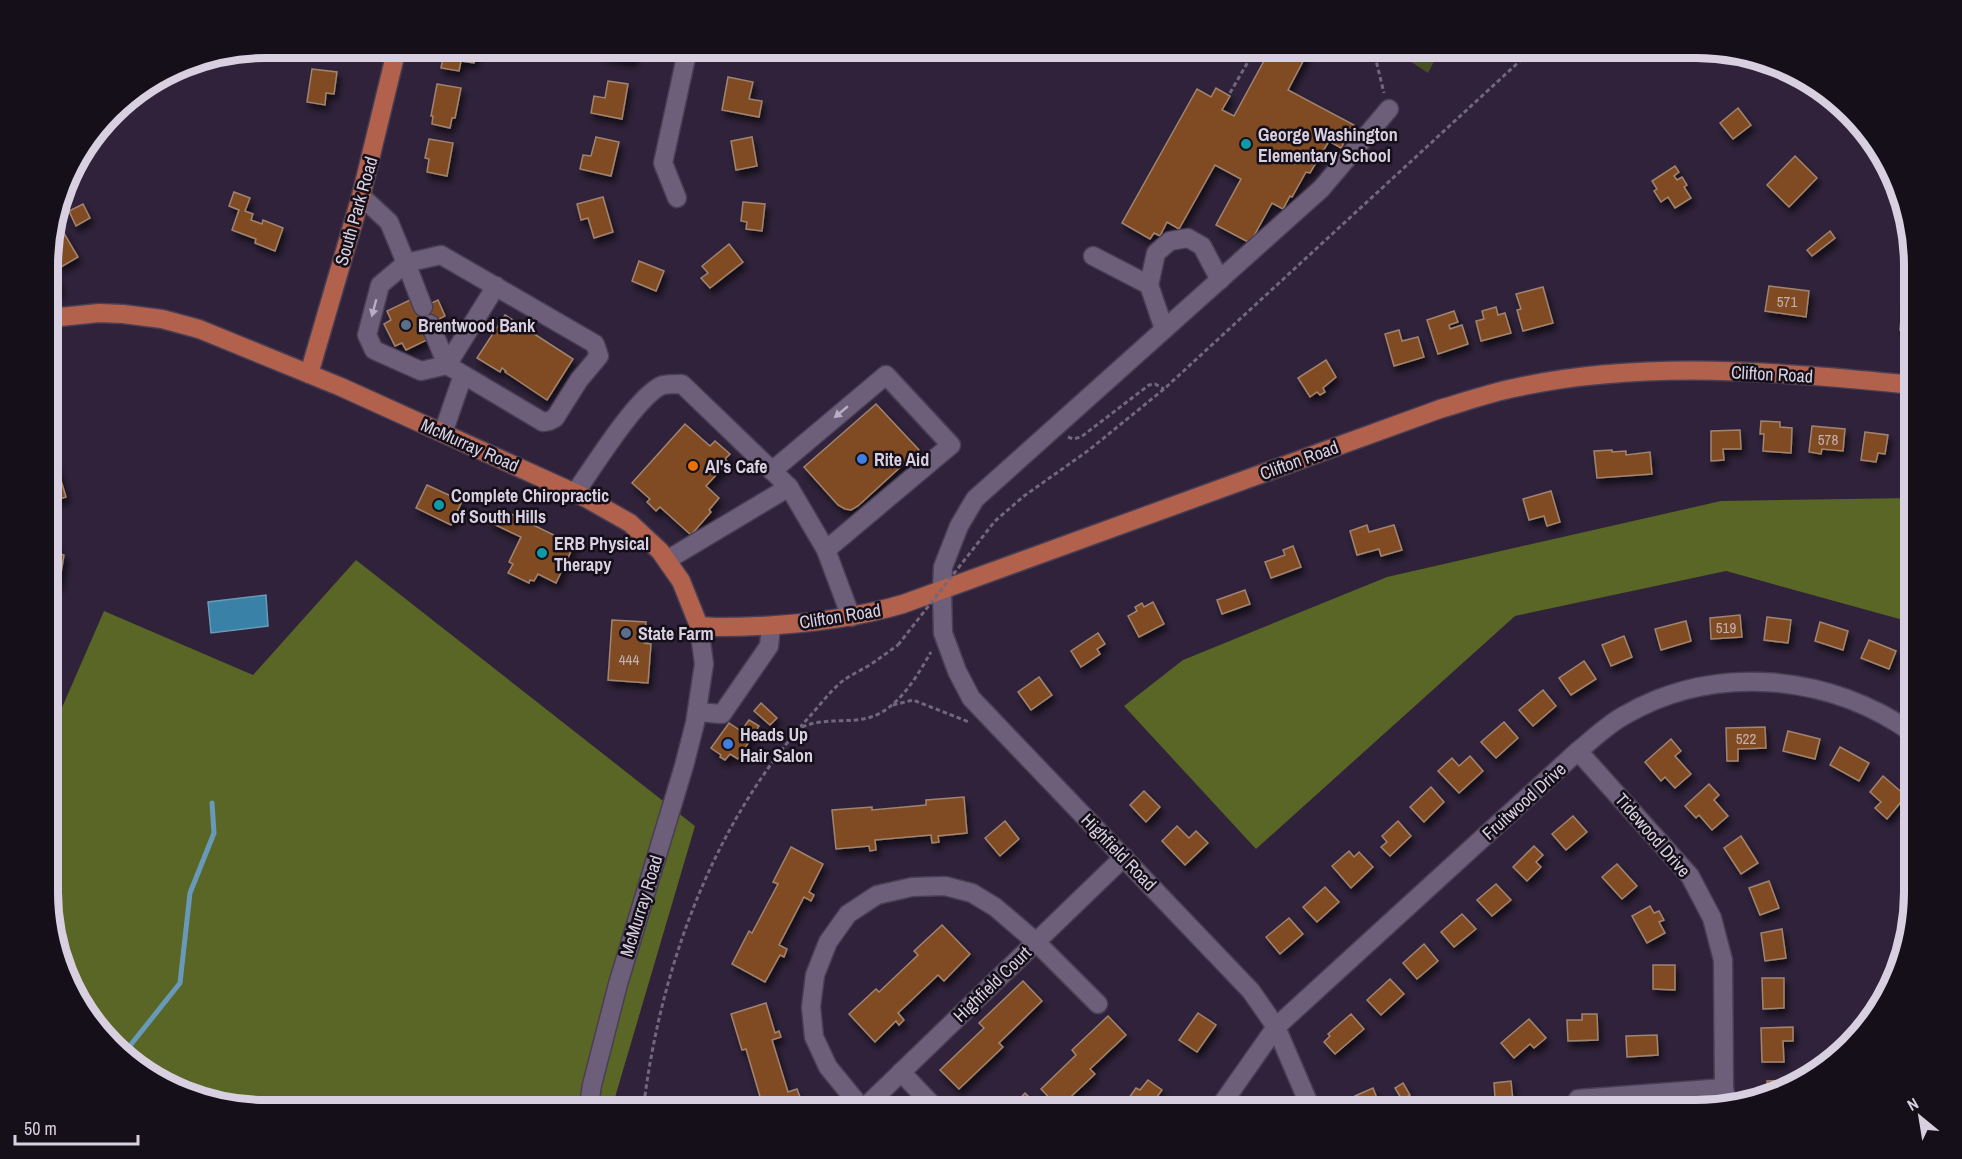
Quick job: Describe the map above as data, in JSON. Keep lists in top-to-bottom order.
{
  "streets": {
    "main road": ["South Park Road", "Clifton Road", "McMurray Road"],
    "street": [
      "Fruitwood Drive",
      "Tidewood Drive",
      "Highfield Road",
      "Highfield Court"
    ]
  },
  "crossings": [
    ["South Park Road", "McMurray Road"],
    ["Clifton Road", "McMurray Road"],
    ["Clifton Road", "Highfield Road"],
    ["Fruitwood Drive", "Tidewood Drive"],
    ["Fruitwood Drive", "Highfield Road"],
    ["Highfield Road", "Highfield Court"]
  ],
  "places": [
    "George Washington Elementary School",
    "Brentwood Bank",
    "Rite Aid",
    "Al's Cafe",
    "Complete Chiropractic of South Hills",
    "ERB Physical Therapy",
    "State Farm",
    "Heads Up Hair Salon"
  ],
  "house_numbers": [
    "571",
    "578",
    "519",
    "444",
    "522"
  ],
  "scale_bar": "50 m",
  "north": "top left"
}
